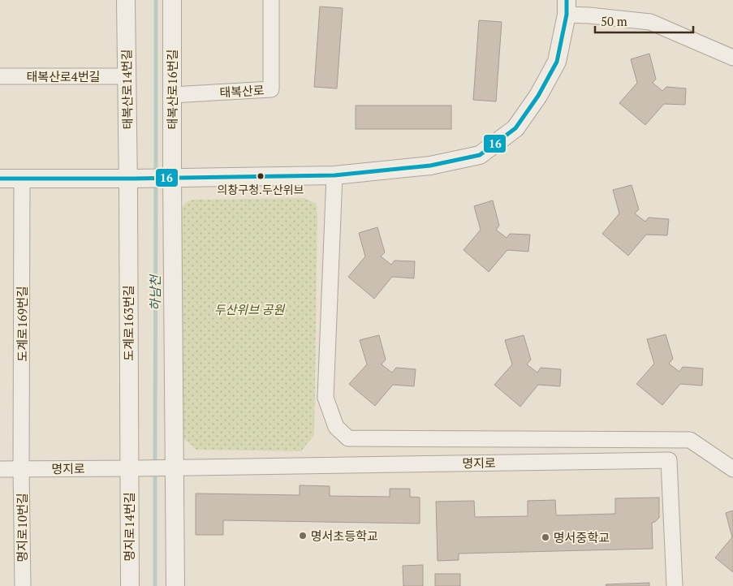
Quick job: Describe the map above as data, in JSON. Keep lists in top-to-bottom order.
{
  "streets": {
    "street": [
      "태복산로4번길",
      "태복산로14번길",
      "태복산로16번길",
      "태복산로",
      "도계로163번길",
      "도계로169번길",
      "명지로",
      "명지로14번길",
      "명지로10번길"
    ]
  },
  "crossings": [
    ["태복산로4번길", "태복산로14번길"],
    ["태복산로14번길", "도계로163번길"],
    ["태복산로16번길", "태복산로"],
    ["태복산로16번길", "명지로"],
    ["도계로163번길", "명지로"],
    ["도계로163번길", "명지로14번길"],
    ["도계로169번길", "명지로"],
    ["도계로169번길", "명지로10번길"],
    ["명지로", "명지로14번길"],
    ["명지로", "명지로10번길"]
  ],
  "water": ["하남천"],
  "parks": ["두산위브 공원"],
  "places": ["의창구청.두산위브", "명서초등학교", "명서중학교"],
  "lines": ["transit line 16"],
  "scale_bar": "50 m"
}
